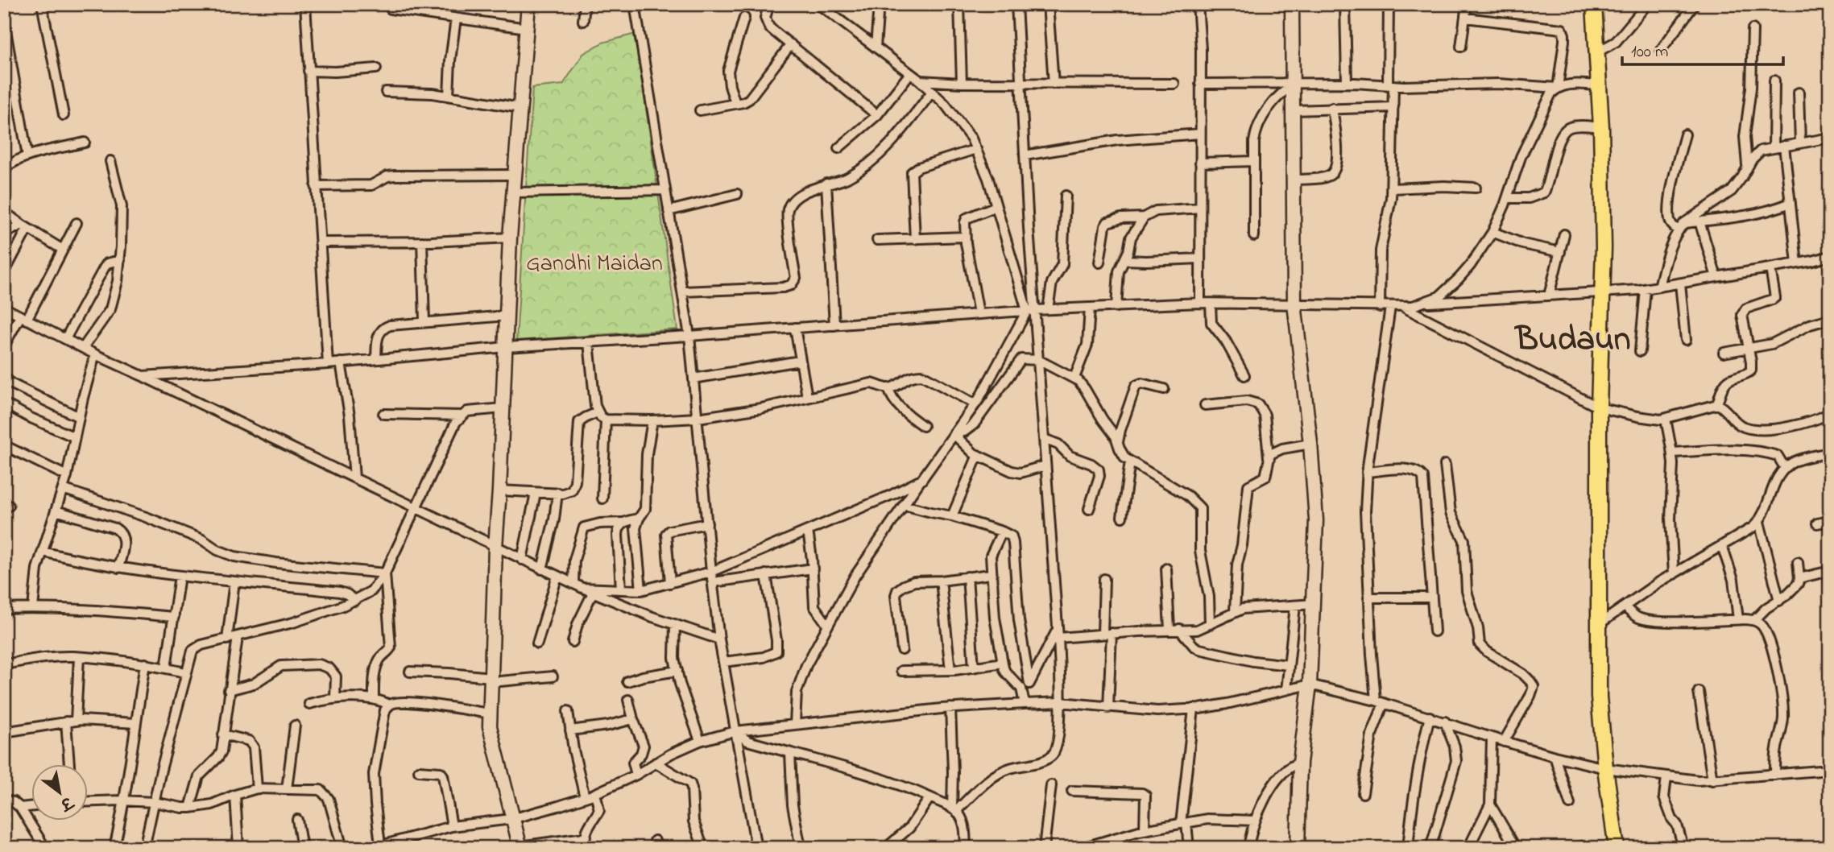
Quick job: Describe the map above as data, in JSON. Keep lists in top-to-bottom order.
{
  "districts": ["Budaun"],
  "parks": ["Gandhi Maidan"],
  "scale_bar": "100 m",
  "north": "bottom right"
}
